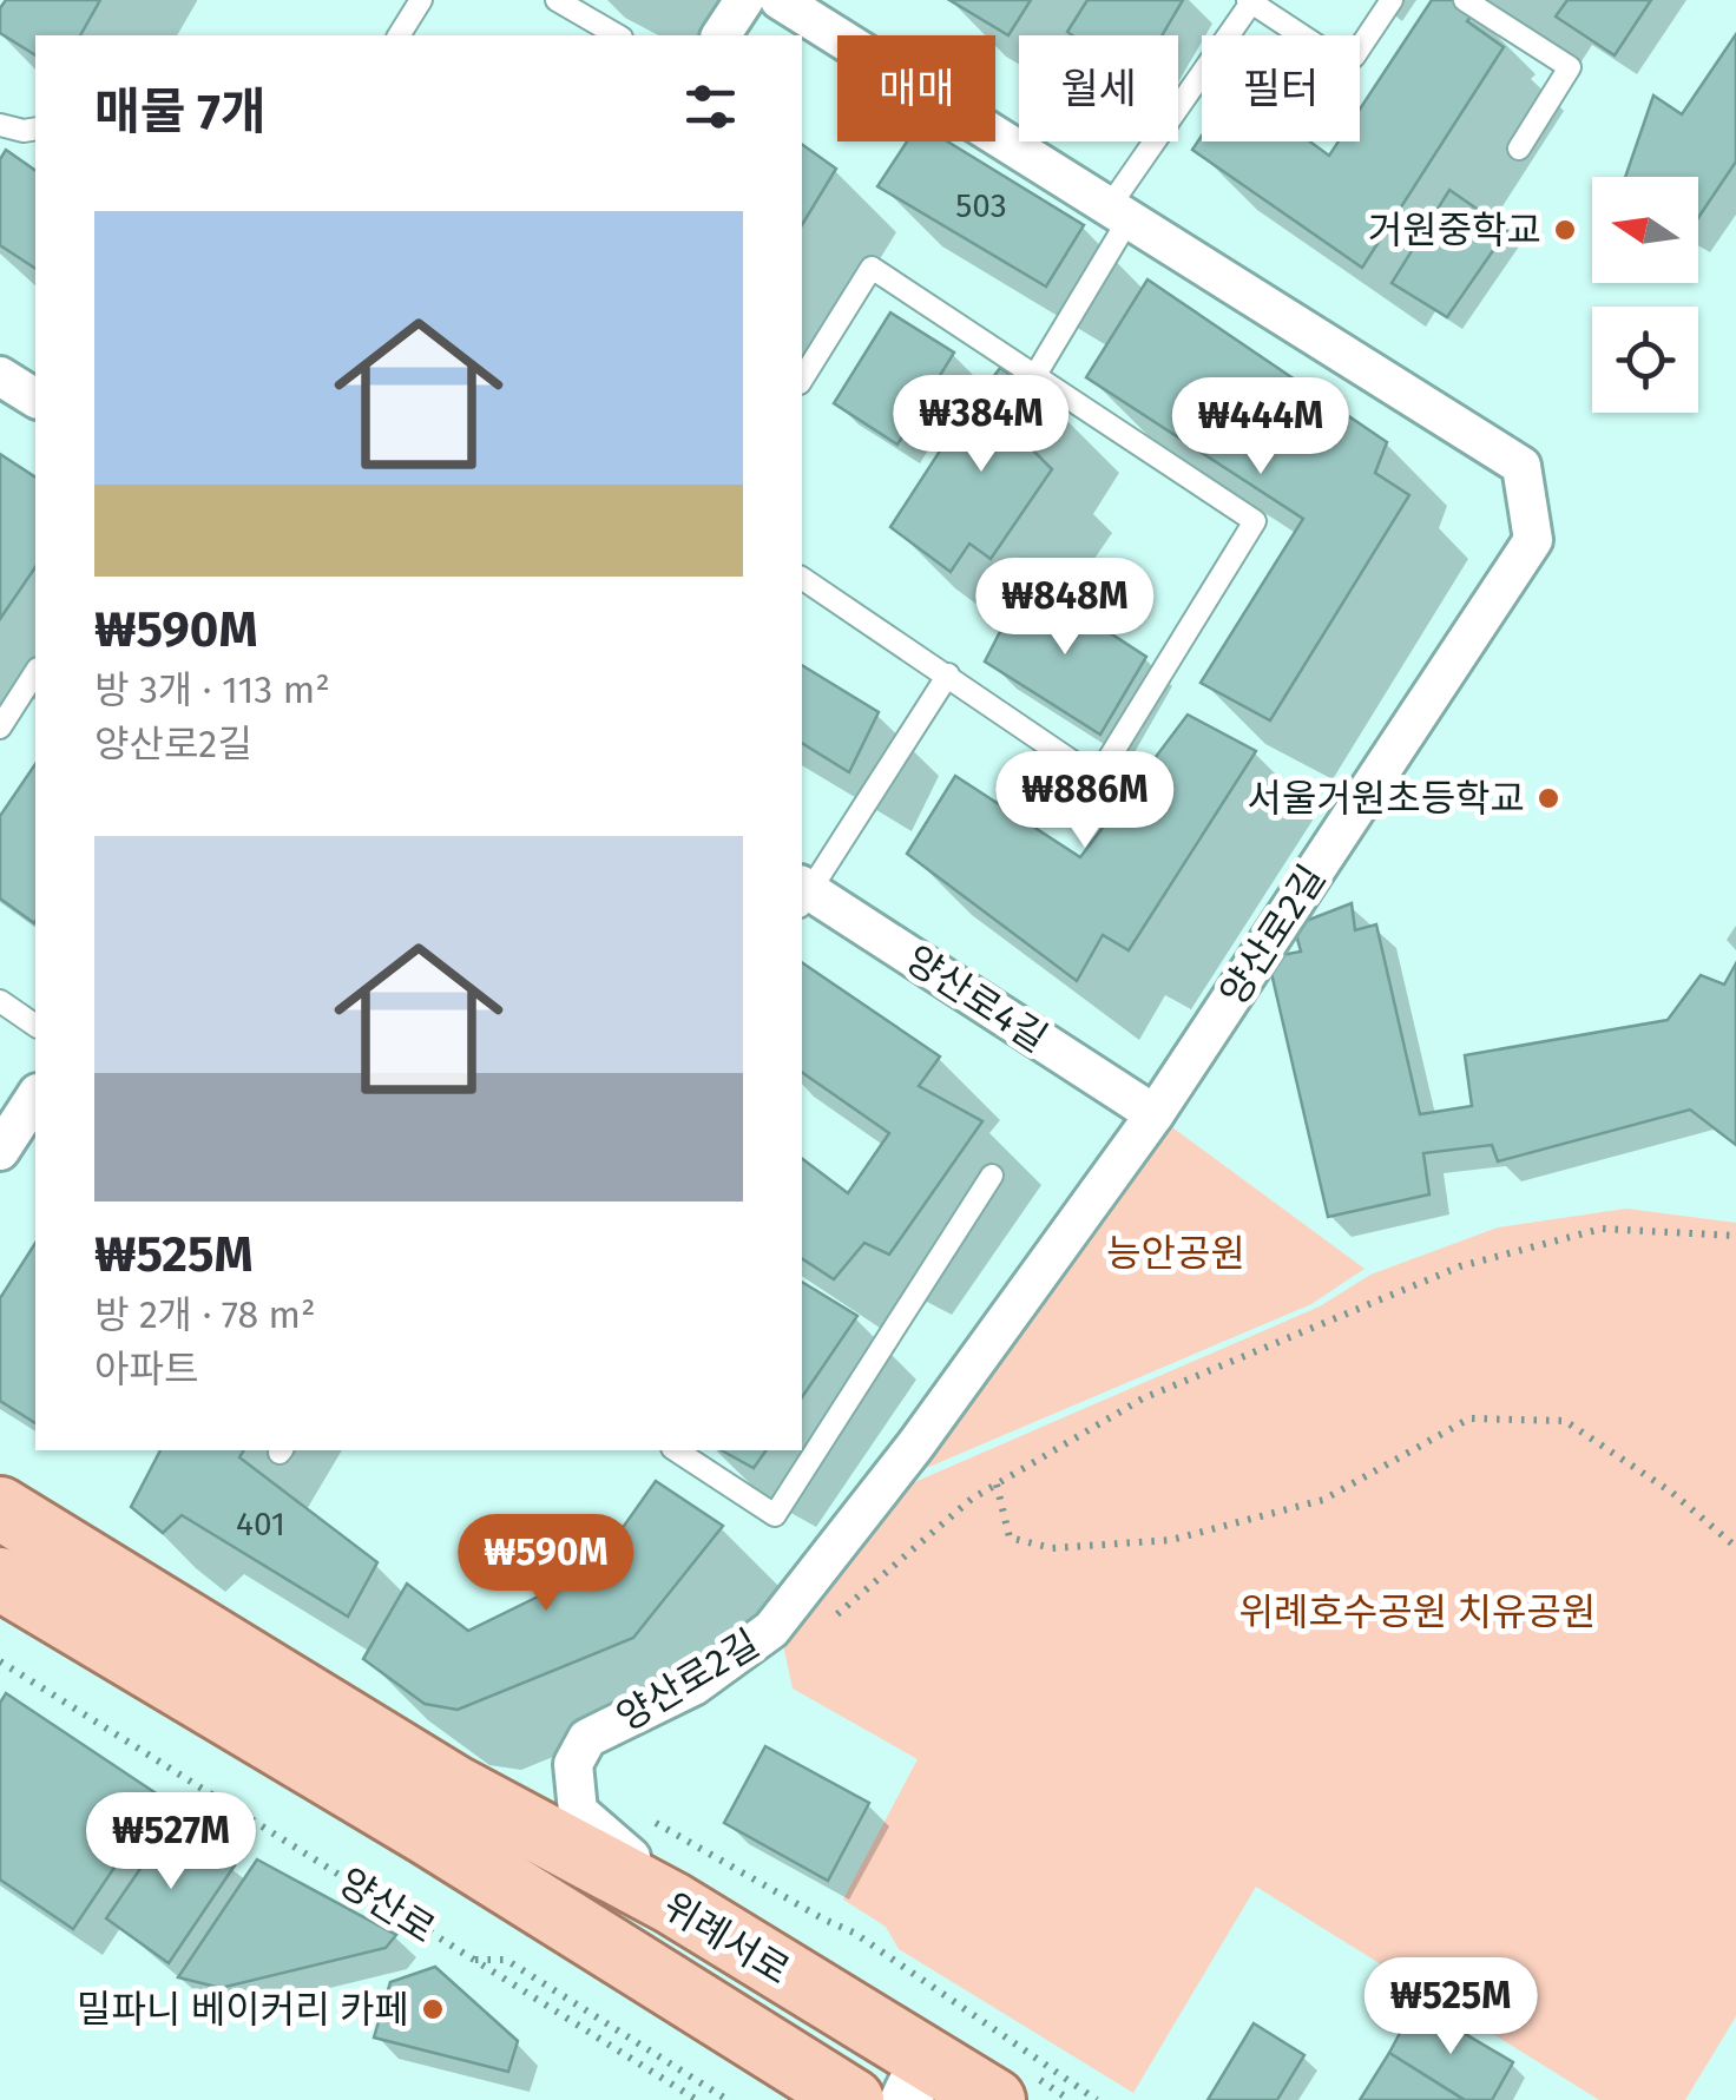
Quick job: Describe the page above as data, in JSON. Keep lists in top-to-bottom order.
{
  "streets": {
    "main road": ["위례서로"],
    "street": ["양산로2길", "양산로4길"],
    "path": ["양산로"]
  },
  "crossings": [
    ["양산로2길", "양산로4길"],
    ["양산로2길", "위례서로"]
  ],
  "parks": ["능안공원", "위례호수공원 치유공원"],
  "places": ["거원중학교", "서울거원초등학교", "밀파니 베이커리 카페"],
  "house_numbers": ["503", "401"],
  "north": "left",
  "page": {
    "chip": ["매매", "월세", "필터"],
    "heading": "매물 7개",
    "list": [
      {
        "name": "₩590M",
        "note": "방 3개 · 113 m² · 양산로2길"
      },
      {
        "name": "₩525M",
        "note": "방 2개 · 78 m² · 아파트"
      }
    ],
    "price": [
      "₩384M",
      "₩444M",
      "₩848M",
      "₩886M",
      "₩590M",
      "₩527M",
      "₩525M"
    ]
  }
}
